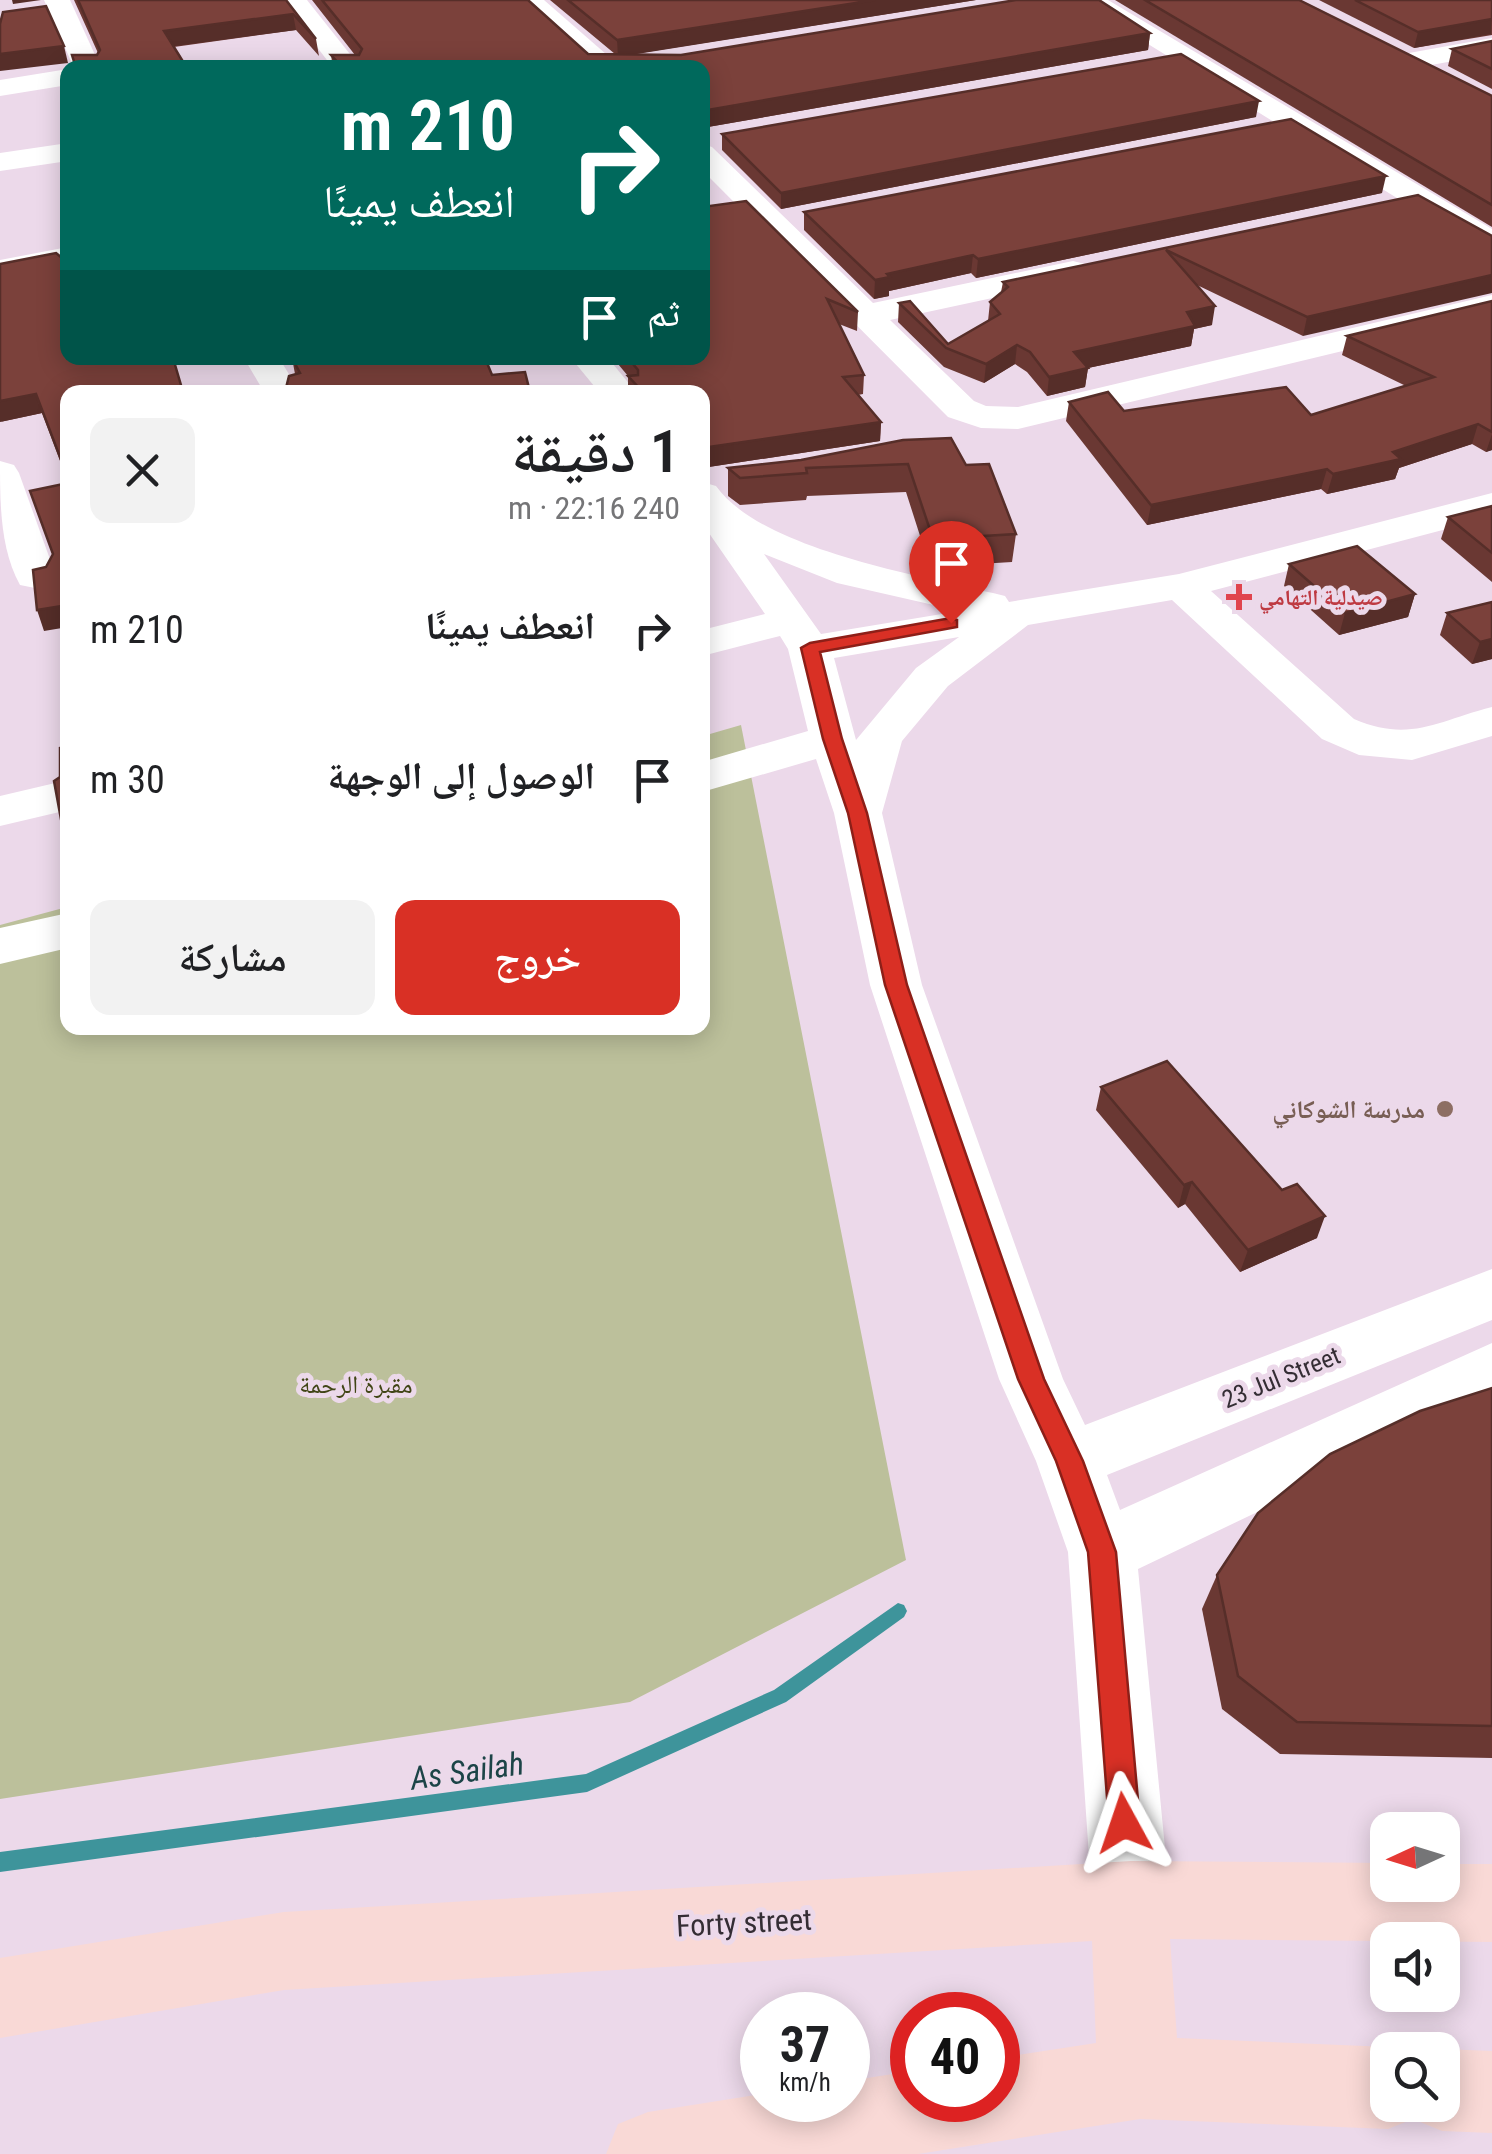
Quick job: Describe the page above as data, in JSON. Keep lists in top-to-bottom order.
{
  "streets": {
    "main road": ["Forty street"],
    "street": ["23 Jul Street"]
  },
  "water": ["As Sailah"],
  "parks": ["مقبرة الرحمة"],
  "places": {
    "health": ["صيدلية التهامي"],
    "other": ["مدرسة الشوكاني"]
  },
  "north": "left",
  "page": {
    "turn": ["210 m", "انعطف يمينًا"],
    "then": "ثم",
    "heading": ["1 دقيقة", "240 m · 22:16"],
    "list": [
      {
        "name": "انعطف يمينًا",
        "value": "210 m"
      },
      {
        "name": "الوصول إلى الوجهة",
        "value": "30 m"
      }
    ],
    "buttons": ["خروج", "مشاركة"],
    "speed": "37 km/h",
    "limit": "40"
  }
}
